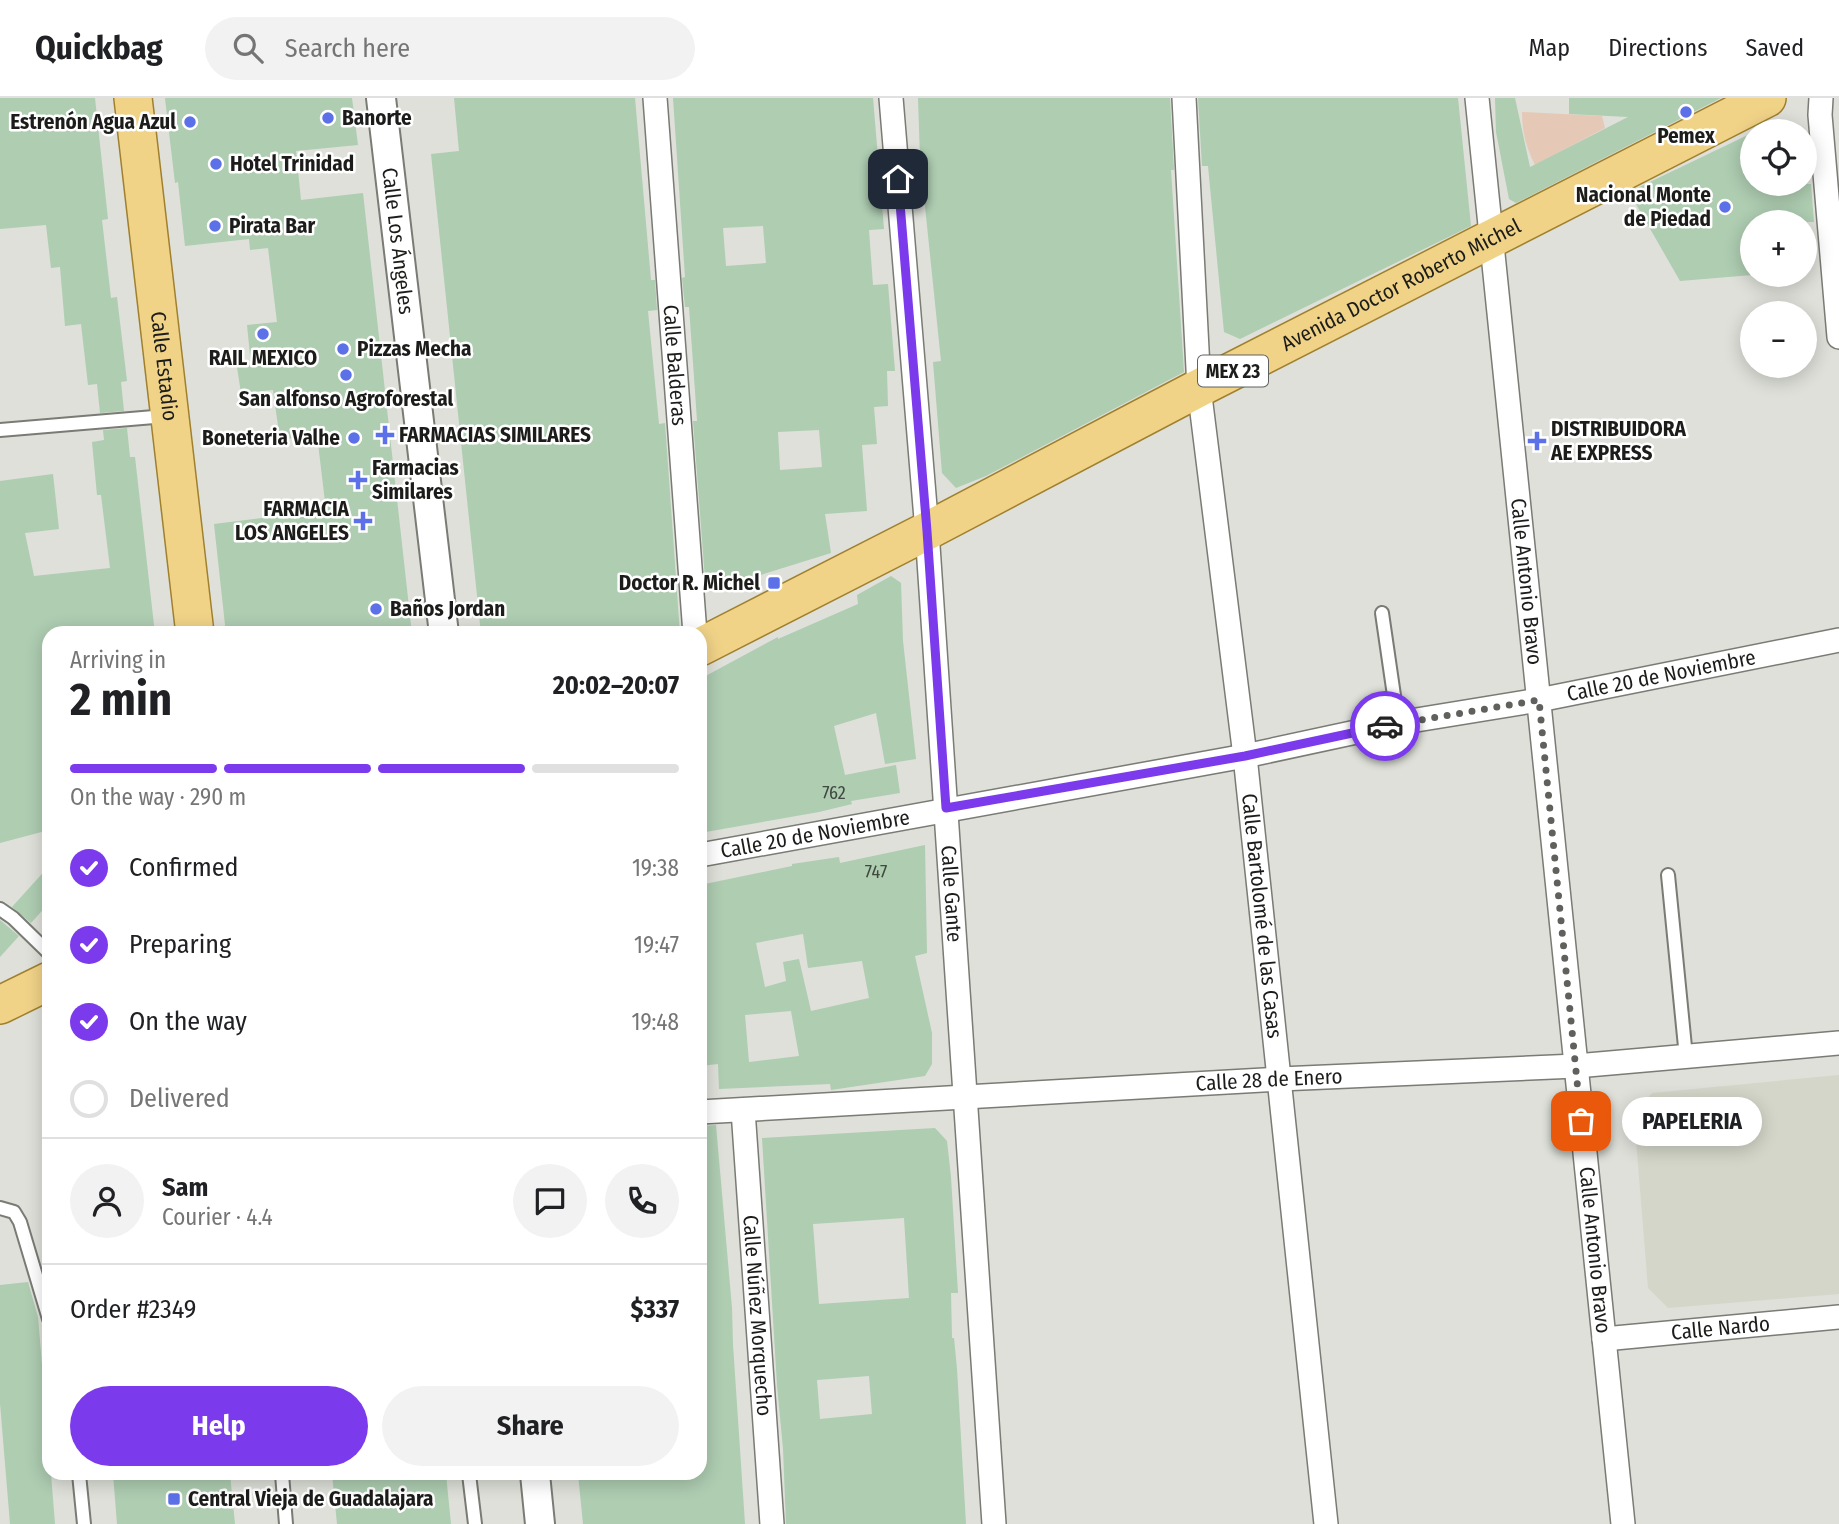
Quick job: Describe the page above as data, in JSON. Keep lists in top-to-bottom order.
{
  "streets": {
    "main road": ["Avenida Doctor Roberto Michel", "Calle Estadio", "MEX 23"],
    "street": [
      "Calle Los Ángeles",
      "Calle Balderas",
      "Calle Antonio Bravo",
      "Calle 20 de Noviembre",
      "Calle Gante",
      "Calle Bartolomé de las Casas",
      "Calle 28 de Enero",
      "Calle Núñez Morquecho",
      "Calle Nardo"
    ]
  },
  "crossings": [
    ["Avenida Doctor Roberto Michel", "Calle Antonio Bravo"],
    ["Avenida Doctor Roberto Michel", "Calle Gante"],
    ["Avenida Doctor Roberto Michel", "Calle Bartolomé de las Casas"],
    ["Calle Antonio Bravo", "Calle 20 de Noviembre"],
    ["Calle Antonio Bravo", "Calle 28 de Enero"],
    ["Calle Antonio Bravo", "Calle Nardo"],
    ["Calle 20 de Noviembre", "Calle Gante"],
    ["Calle 20 de Noviembre", "Calle Bartolomé de las Casas"],
    ["Calle Gante", "Calle 28 de Enero"],
    ["Calle Bartolomé de las Casas", "Calle 28 de Enero"],
    ["Calle 28 de Enero", "Calle Núñez Morquecho"]
  ],
  "places": {
    "other": [
      "Pemex",
      "Banorte",
      "Estrenón Agua Azul",
      "Hotel Trinidad",
      "Nacional Monte de Piedad",
      "Pirata Bar",
      "RAIL MEXICO",
      "Pizzas Mecha",
      "San alfonso Agroforestal",
      "Boneteria Valhe",
      "Baños Jordan",
      "PAPELERIA"
    ],
    "health": [
      "FARMACIAS SIMILARES",
      "DISTRIBUIDORA AE EXPRESS",
      "Farmacias Similares",
      "FARMACIA LOS ANGELES"
    ],
    "transit": ["Doctor R. Michel", "Central Vieja de Guadalajara"]
  },
  "house_numbers": ["762", "747"],
  "page": {
    "header": "Quickbag",
    "search": "Search here",
    "nav": ["Map", "Directions", "Saved"],
    "map_buttons": ["+", "−"],
    "heading": ["2 min", "Arriving in", "20:02–20:07"],
    "panel": [
      "Sam",
      "Courier · 4.4",
      "Order #2349",
      "$337"
    ],
    "bar": "On the way · 290 m",
    "list": [
      ["Confirmed", "19:38"],
      ["Preparing", "19:47"],
      ["On the way", "19:48"],
      "Delivered"
    ],
    "bubble": "PAPELERIA",
    "buttons": ["Help", "Share"]
  }
}
